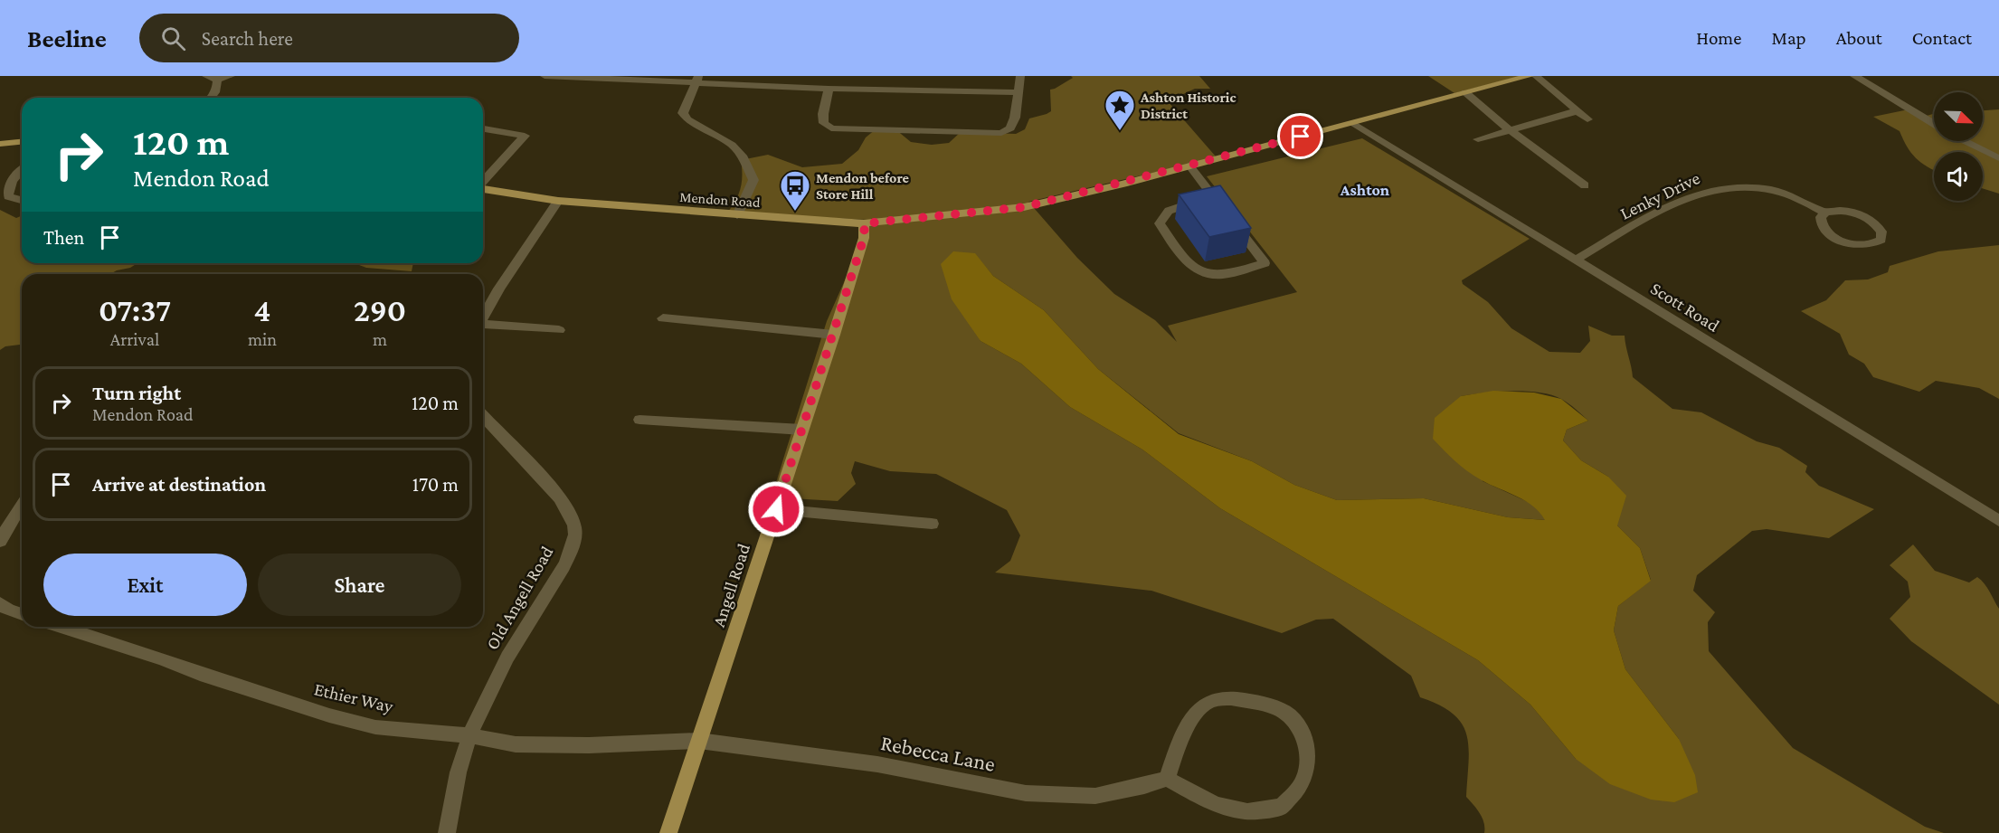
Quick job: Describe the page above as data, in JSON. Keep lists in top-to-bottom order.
{
  "streets": {
    "main road": ["Mendon Road", "Angell Road"],
    "street": [
      "Lenky Drive",
      "Scott Road",
      "Old Angell Road",
      "Ethier Way",
      "Rebecca Lane"
    ]
  },
  "crossings": [
    ["Lenky Drive", "Scott Road"],
    ["Mendon Road", "Scott Road"],
    ["Mendon Road", "Angell Road"],
    ["Angell Road", "Ethier Way"],
    ["Angell Road", "Rebecca Lane"],
    ["Old Angell Road", "Ethier Way"],
    ["Ethier Way", "Rebecca Lane"]
  ],
  "districts": ["Ashton"],
  "places": {
    "place": ["Ashton Historic District"],
    "bus stop": ["Mendon before Store Hill"]
  },
  "north": "bottom right",
  "page": {
    "header": "Beeline",
    "search": "Search here",
    "nav": [
      "Home",
      "Map",
      "About",
      "Contact"
    ],
    "turn": ["120 m", "Mendon Road"],
    "then": "Then",
    "eta": [
      "07:37",
      "Arrival",
      "4",
      "min",
      "290",
      "m"
    ],
    "list": [
      {
        "name": "Turn right",
        "note": "Mendon Road",
        "value": "120 m"
      },
      {
        "name": "Arrive at destination",
        "value": "170 m"
      }
    ],
    "buttons": ["Exit", "Share"]
  }
}
